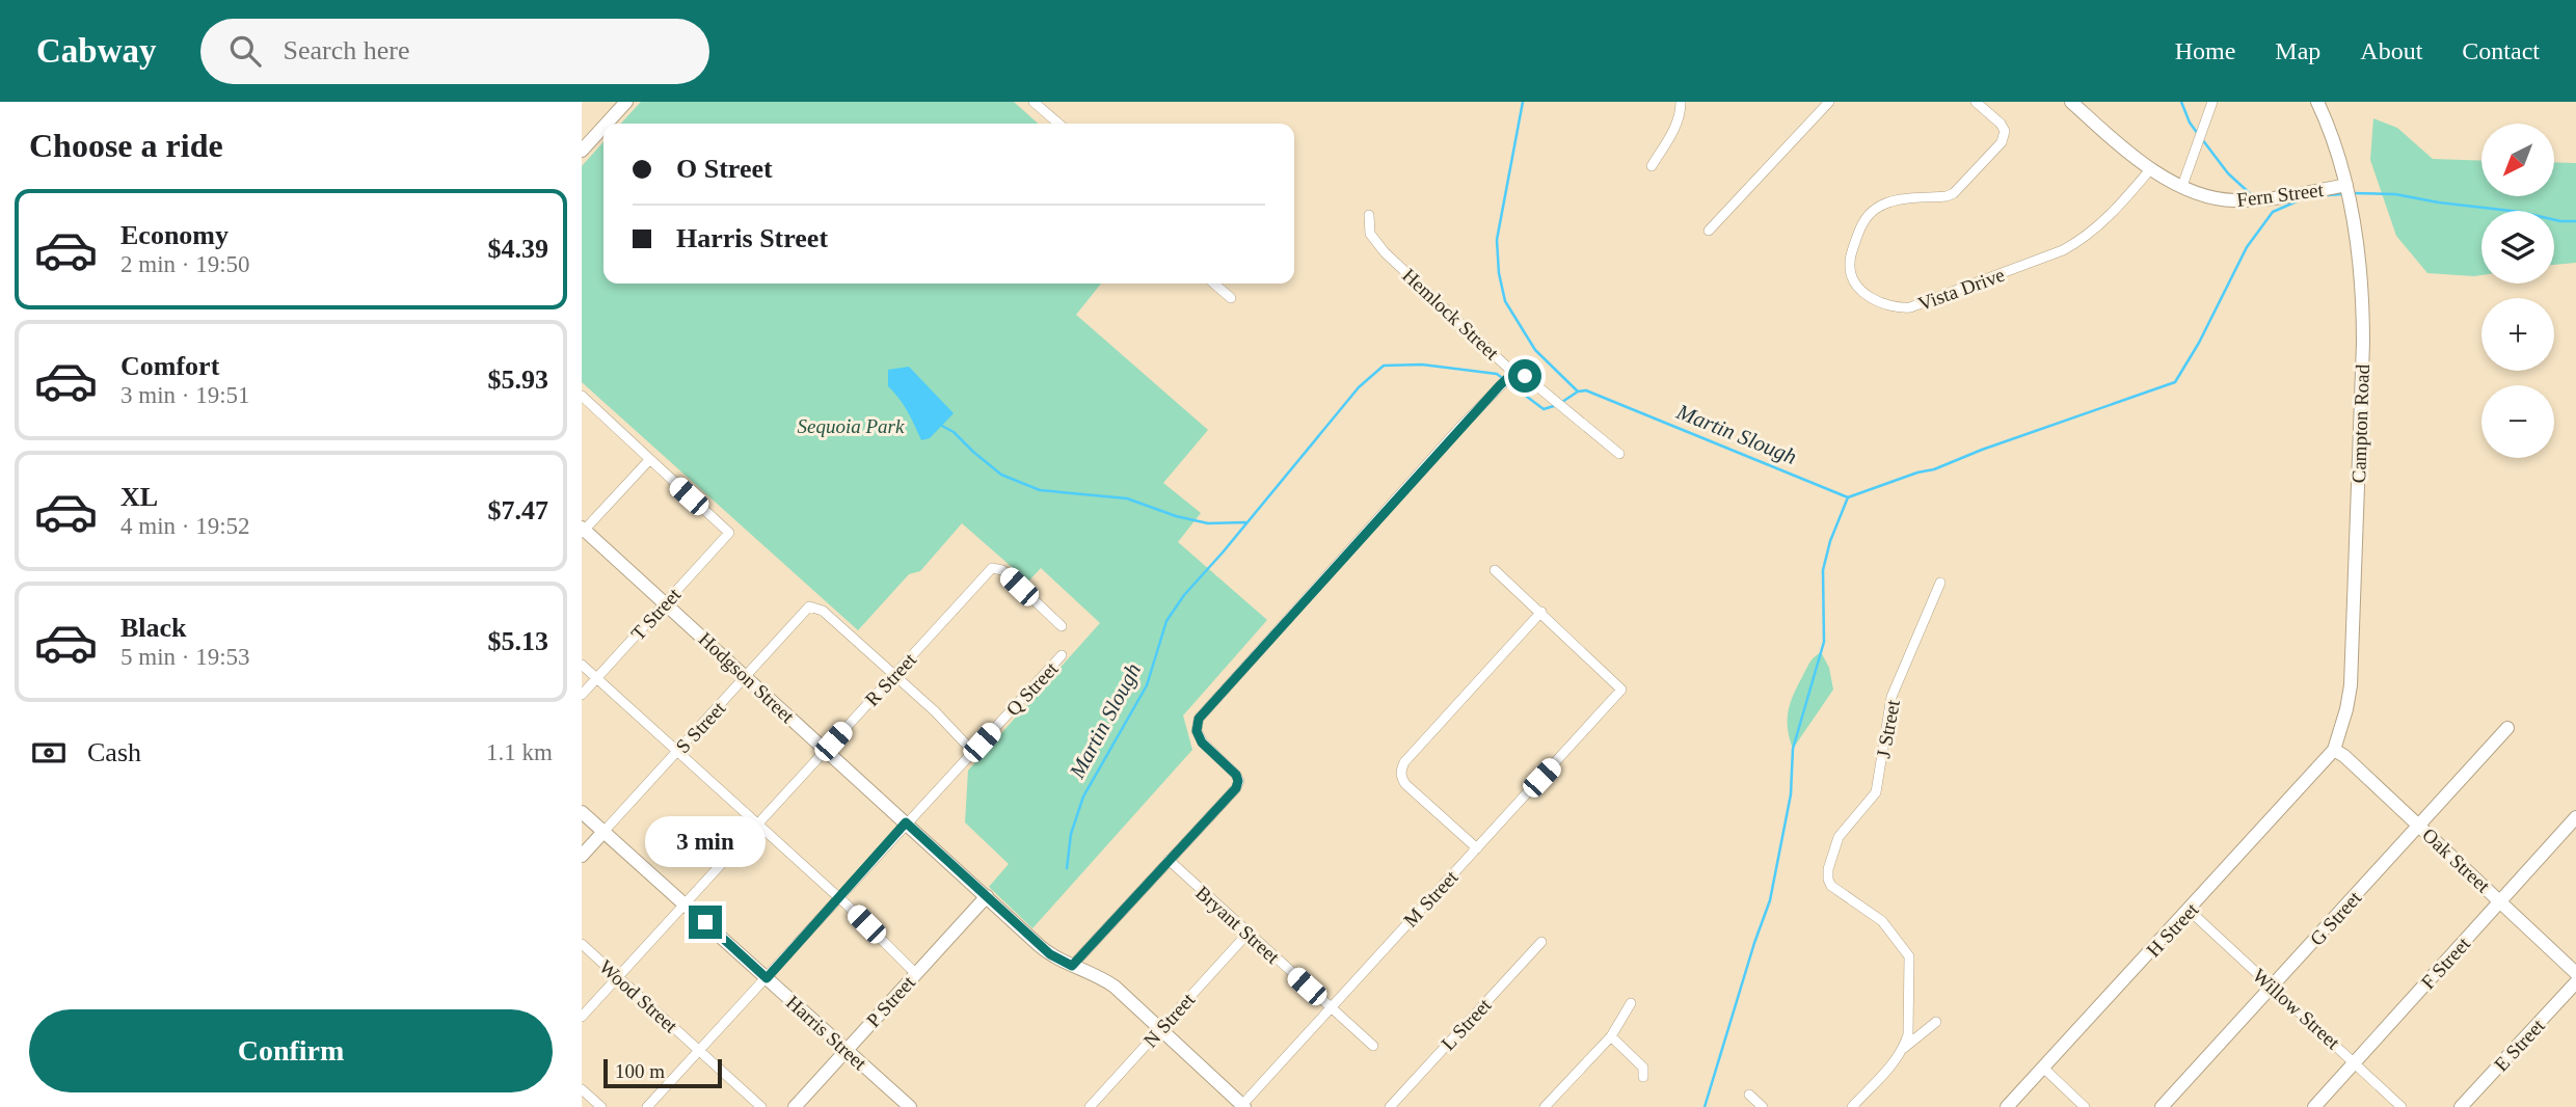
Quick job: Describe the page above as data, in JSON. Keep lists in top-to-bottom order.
{
  "streets": {
    "street": [
      "Fern Street",
      "Vista Drive",
      "Hemlock Street",
      "Campton Road",
      "T Street",
      "Hodgson Street",
      "R Street",
      "Q Street",
      "S Street",
      "J Street",
      "Oak Street",
      "M Street",
      "G Street",
      "Bryant Street",
      "H Street",
      "F Street",
      "Wood Street",
      "P Street",
      "Willow Street",
      "N Street",
      "L Street",
      "Harris Street",
      "E Street"
    ]
  },
  "crossings": [
    ["Fern Street", "Vista Drive"],
    ["Fern Street", "Campton Road"],
    ["Campton Road", "Oak Street"],
    ["Campton Road", "H Street"],
    ["T Street", "Hodgson Street"],
    ["Hodgson Street", "R Street"],
    ["Hodgson Street", "Q Street"],
    ["Hodgson Street", "S Street"],
    ["Hodgson Street", "M Street"],
    ["Hodgson Street", "P Street"],
    ["Hodgson Street", "N Street"],
    ["R Street", "S Street"],
    ["R Street", "Wood Street"],
    ["R Street", "Harris Street"],
    ["Q Street", "Wood Street"],
    ["Q Street", "Harris Street"],
    ["S Street", "Harris Street"],
    ["Oak Street", "G Street"],
    ["Oak Street", "H Street"],
    ["Oak Street", "F Street"],
    ["M Street", "Bryant Street"],
    ["G Street", "Willow Street"],
    ["Bryant Street", "N Street"],
    ["H Street", "Willow Street"],
    ["F Street", "Willow Street"],
    ["P Street", "Harris Street"]
  ],
  "water": ["Martin Slough"],
  "parks": ["Sequoia Park"],
  "scale_bar": "100 m",
  "north": "bottom left",
  "page": {
    "header": "Cabway",
    "search": "Search here",
    "nav": [
      "Home",
      "Map",
      "About",
      "Contact"
    ],
    "heading": "Choose a ride",
    "map_buttons": ["+", "−"],
    "banner": ["O Street", "Harris Street"],
    "list": [
      {
        "name": "Economy",
        "note": "2 min · 19:50",
        "value": "$4.39"
      },
      {
        "name": "Comfort",
        "note": "3 min · 19:51",
        "value": "$5.93"
      },
      {
        "name": "XL",
        "note": "4 min · 19:52",
        "value": "$7.47"
      },
      {
        "name": "Black",
        "note": "5 min · 19:53",
        "value": "$5.13"
      }
    ],
    "pay": ["Cash", "1.1 km"],
    "bubble": "3 min",
    "buttons": "Confirm",
    "scale": "100 m"
  }
}
